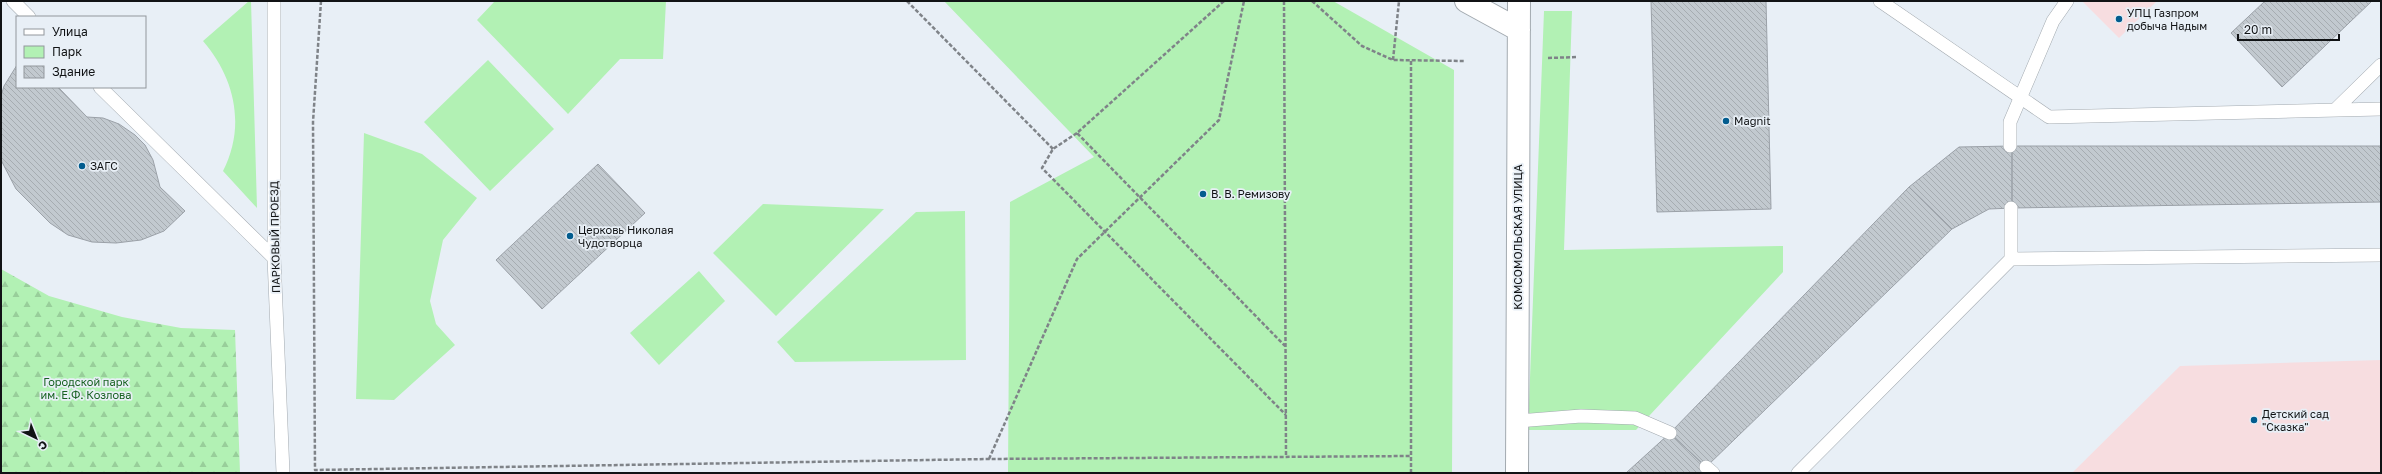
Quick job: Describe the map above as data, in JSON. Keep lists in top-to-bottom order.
{
  "streets": {
    "street": ["КОМСОМОЛЬСКАЯ УЛИЦА"],
    "lane": ["ПАРКОВЫЙ ПРОЕЗД"]
  },
  "parks": ["Городской парк им. Е.Ф. Козлова"],
  "places": [
    "УПЦ Газпром добыча Надым",
    "Magnit",
    "ЗАГС",
    "В. В. Ремизову",
    "Церковь Николая Чудотворца",
    "Детский сад \"Сказка\""
  ],
  "legend": ["Улица", "Парк", "Здание"],
  "scale_bar": "20 m",
  "north": "bottom right"
}
